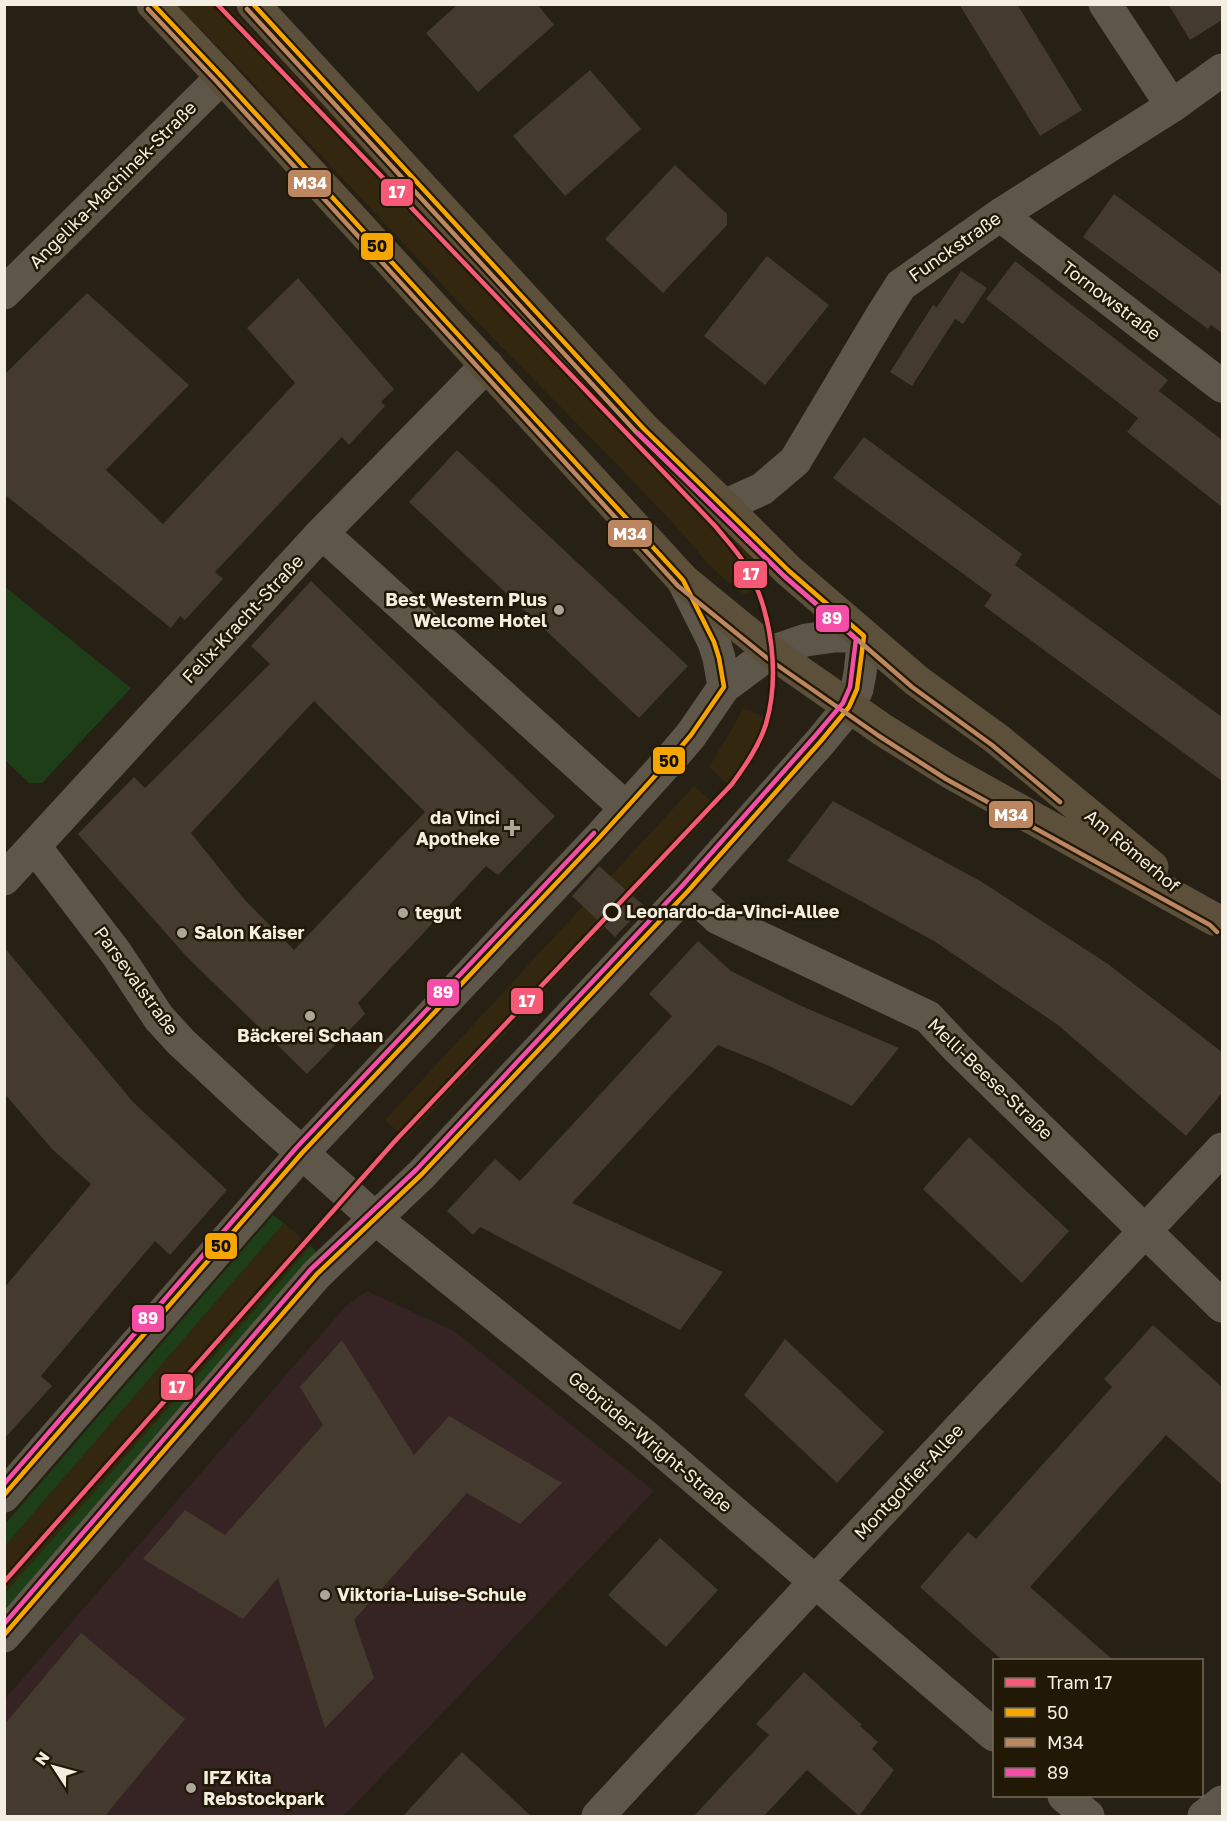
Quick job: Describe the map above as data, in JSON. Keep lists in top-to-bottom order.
{
  "streets": {
    "main road": ["Am Römerhof"],
    "street": [
      "Angelika-Machinek-Straße",
      "Funckstraße",
      "Tornowstraße",
      "Felix-Kracht-Straße",
      "Parsevalstraße",
      "Melli-Beese-Straße",
      "Gebrüder-Wright-Straße",
      "Montgolfier-Allee"
    ]
  },
  "crossings": [
    ["Angelika-Machinek-Straße", "Am Römerhof"],
    ["Funckstraße", "Tornowstraße"],
    ["Funckstraße", "Am Römerhof"],
    ["Felix-Kracht-Straße", "Am Römerhof"],
    ["Felix-Kracht-Straße", "Parsevalstraße"],
    ["Parsevalstraße", "Gebrüder-Wright-Straße"],
    ["Melli-Beese-Straße", "Montgolfier-Allee"],
    ["Gebrüder-Wright-Straße", "Montgolfier-Allee"]
  ],
  "places": {
    "other": [
      "Best Western Plus Welcome Hotel",
      "Leonardo-da-Vinci-Allee",
      "tegut",
      "Salon Kaiser",
      "Bäckerei Schaan",
      "Viktoria-Luise-Schule",
      "IFZ Kita Rebstockpark"
    ],
    "health": ["da Vinci Apotheke"]
  },
  "lines": [
    "tram line 17",
    "transit line 50",
    "transit line M34",
    "transit line 89"
  ],
  "legend": [
    "Tram 17",
    "50",
    "M34",
    "89"
  ],
  "north": "top left"
}
